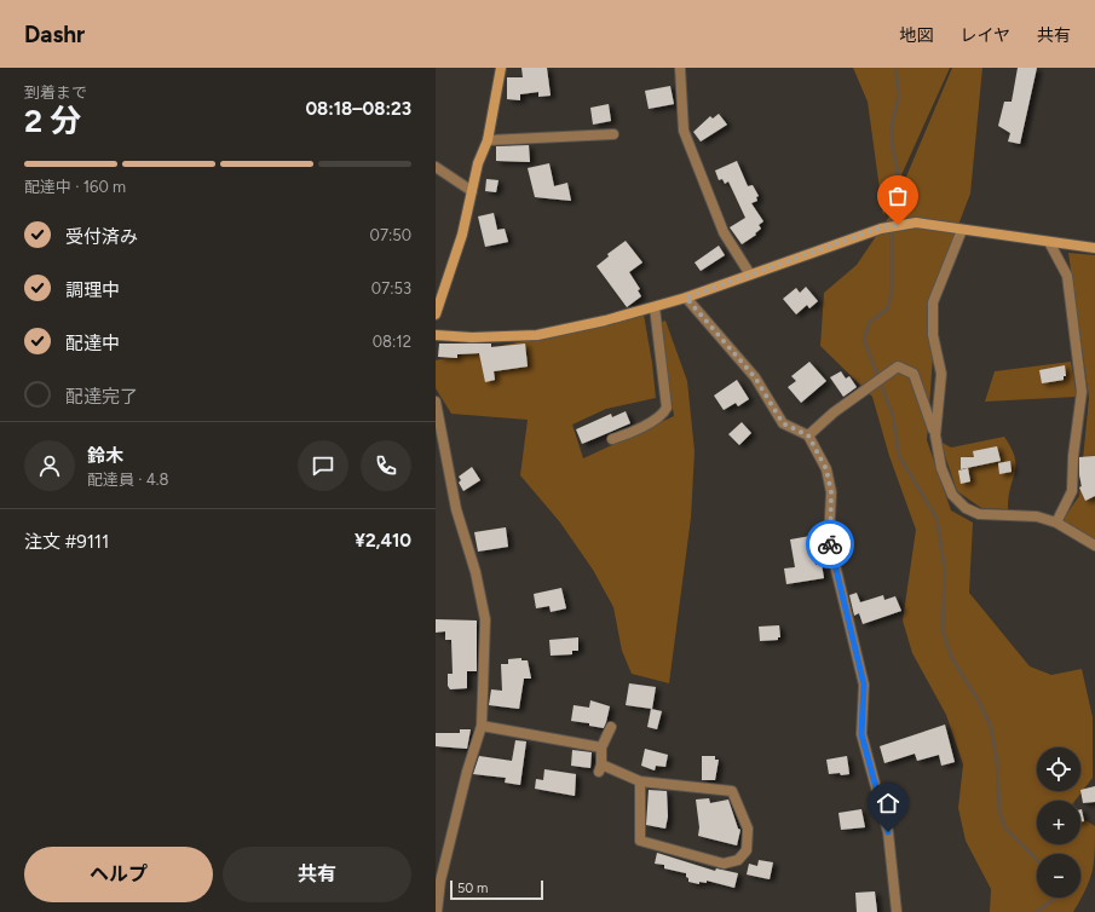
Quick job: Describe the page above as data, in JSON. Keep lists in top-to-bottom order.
{
  "scale_bar": "50 m",
  "page": {
    "header": "Dashr",
    "nav": ["地図", "レイヤ", "共有"],
    "heading": ["2 分", "到着まで", "08:18–08:23"],
    "panel": [
      "鈴木",
      "配達員 · 4.8",
      "注文 #9111",
      "¥2,410"
    ],
    "bar": "配達中 · 160 m",
    "list": [
      ["受付済み", "07:50"],
      ["調理中", "07:53"],
      ["配達中", "08:12"],
      "配達完了"
    ],
    "map_buttons": ["+", "−"],
    "buttons": ["ヘルプ", "共有"],
    "scale": "50 m"
  }
}
